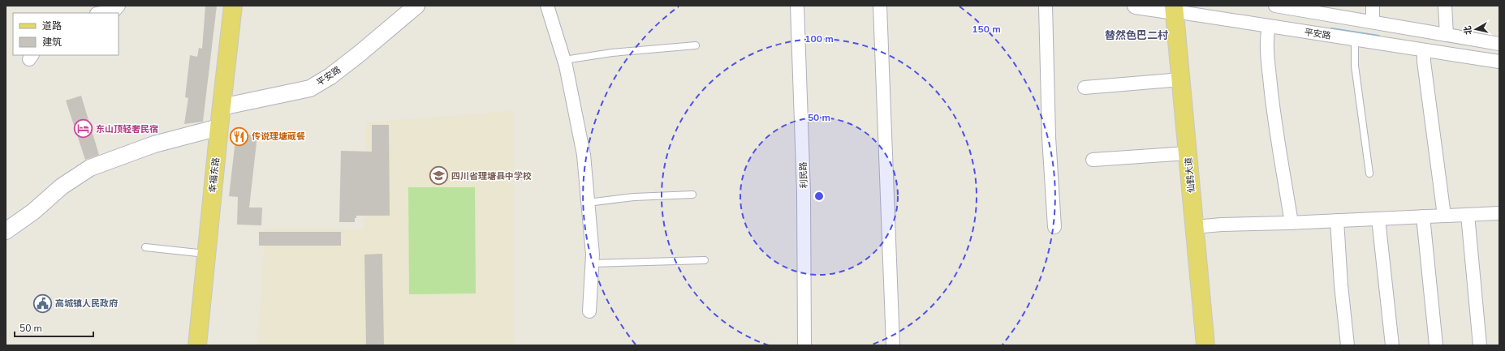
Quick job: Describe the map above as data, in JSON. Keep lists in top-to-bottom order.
{
  "streets": {
    "main road": ["幸福东路", "仙鹤大道"],
    "street": ["平安路", "利民路"]
  },
  "crossings": [
    ["平安路", "幸福东路"],
    ["平安路", "仙鹤大道"]
  ],
  "districts": ["替然色巴二村"],
  "places": {
    "hotel": ["东山顶轻奢民宿"],
    "restaurant": ["传说理塘蔵餐"],
    "school or university": ["四川省理塘县中学校"],
    "public building": ["高城镇人民政府"]
  },
  "legend": ["道路", "建筑"],
  "scale_bar": "50 m",
  "north": "left",
  "rings": ["150 m", "100 m", "50 m"]
}
